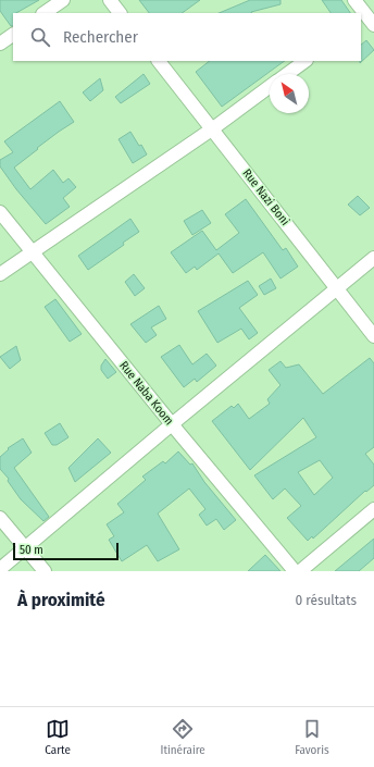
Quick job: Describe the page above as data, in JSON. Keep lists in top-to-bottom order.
{
  "streets": {
    "street": ["Rue Nazi Boni", "Rue Naba Koom"]
  },
  "scale_bar": "50 m",
  "north": "top left",
  "page": {
    "search": "Rechercher",
    "scale": "50 m",
    "heading": ["À proximité", "0 résultats"],
    "nav": ["Carte", "Itinéraire", "Favoris"]
  }
}
